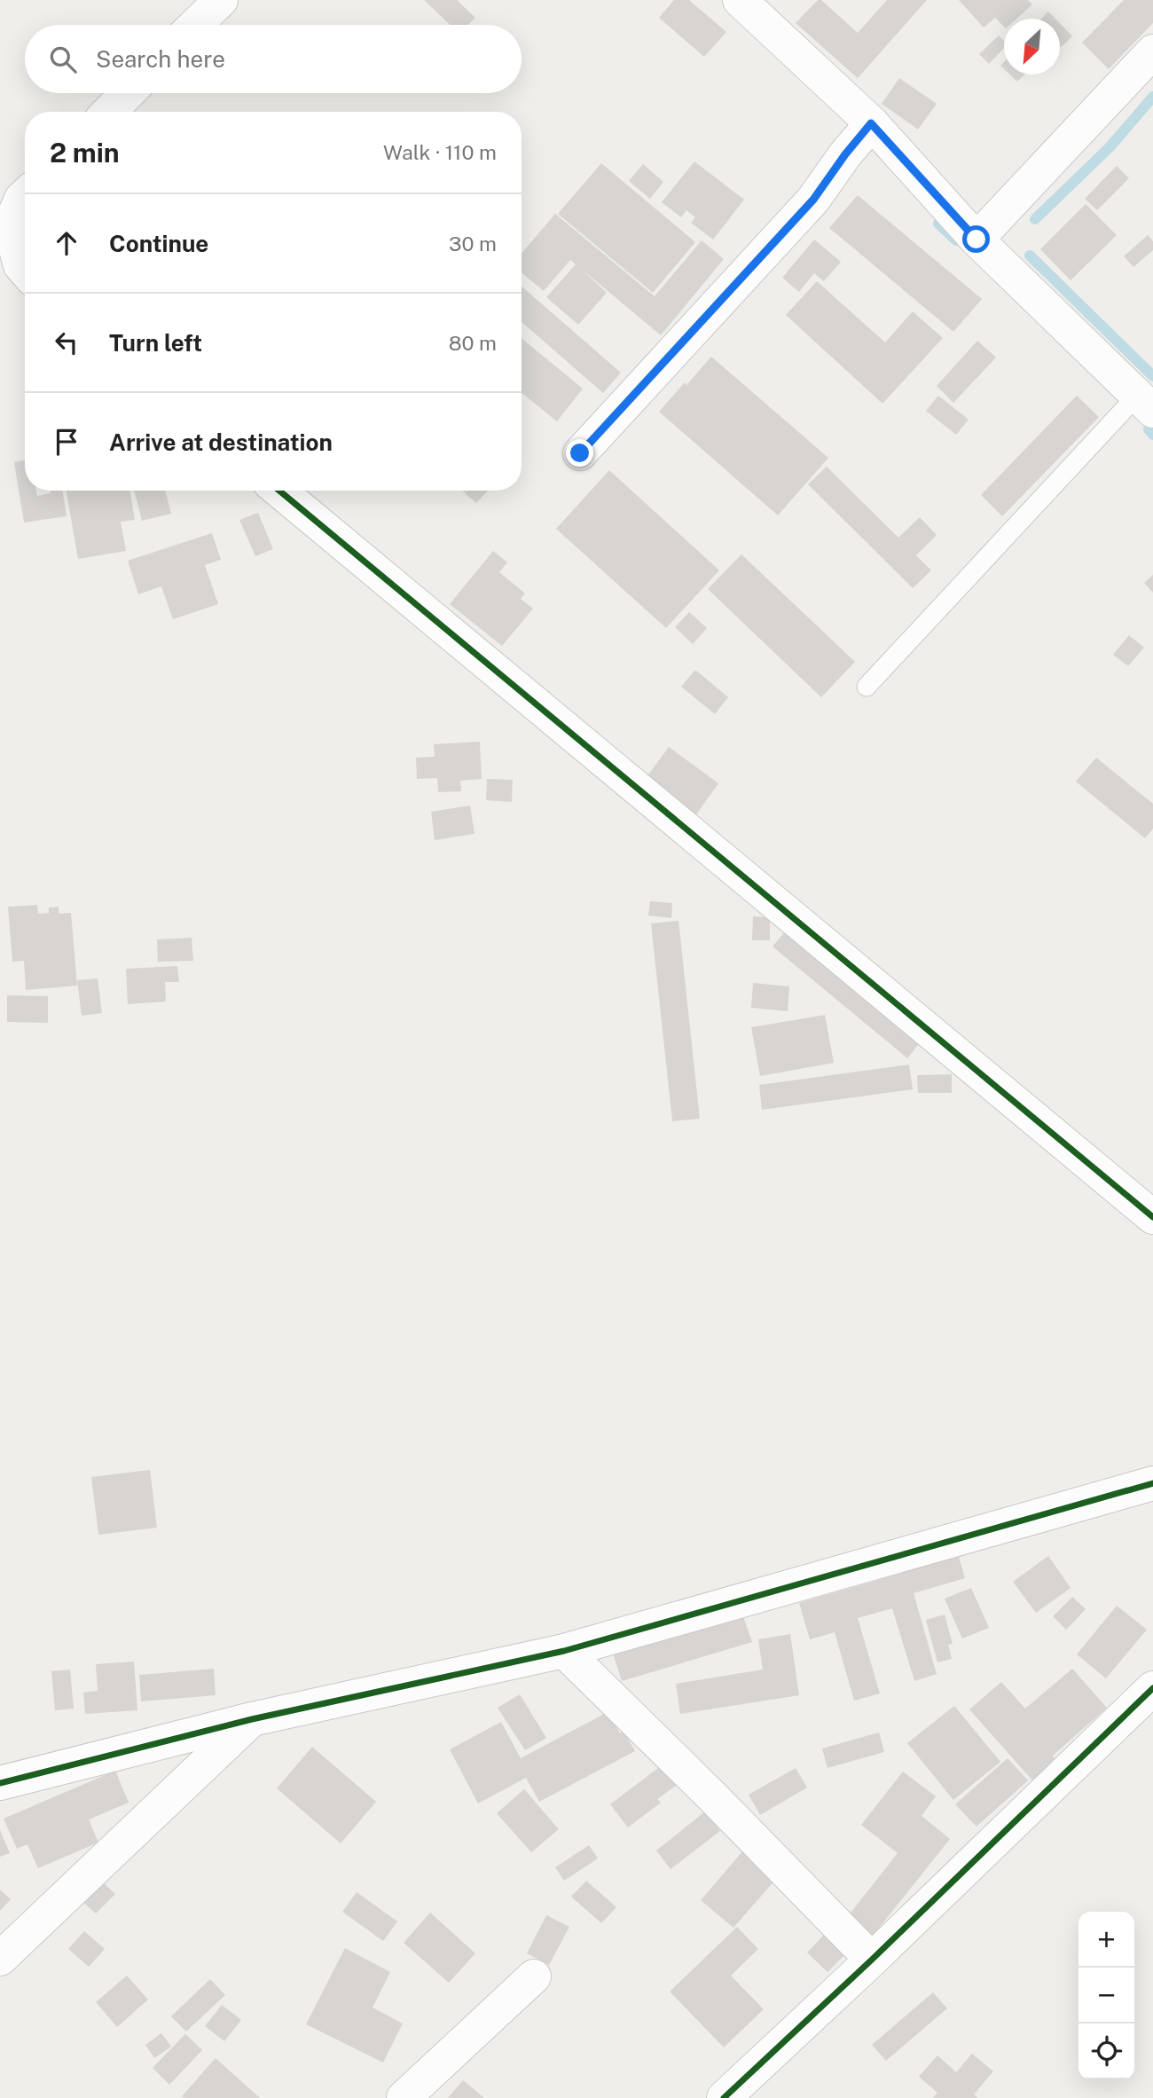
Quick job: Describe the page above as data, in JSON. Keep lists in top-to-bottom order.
{
  "north": "bottom left",
  "page": {
    "search": "Search here",
    "heading": ["2 min", "Walk · 110 m"],
    "list": [
      ["Continue", "30 m"],
      ["Turn left", "80 m"],
      "Arrive at destination"
    ],
    "map_buttons": ["+", "−"]
  }
}
